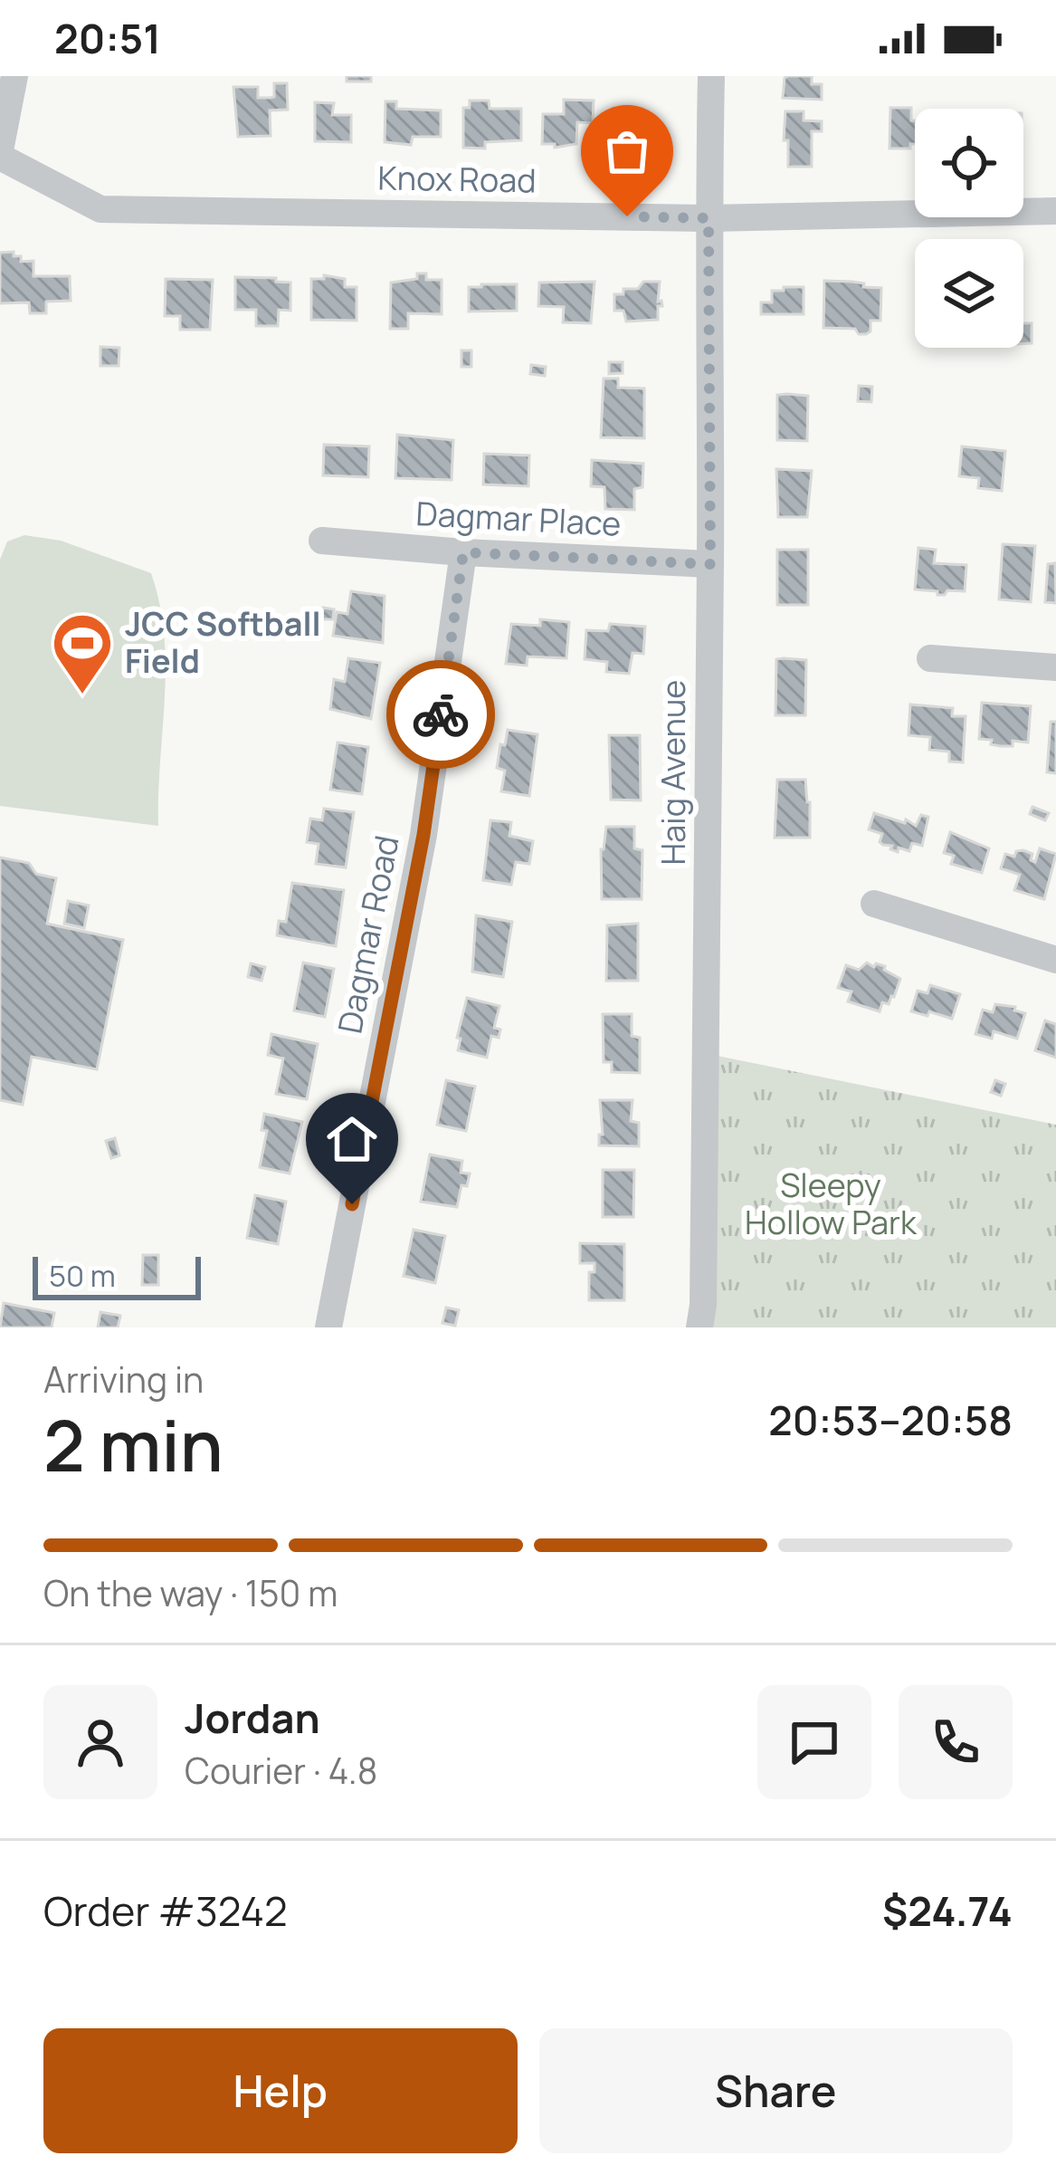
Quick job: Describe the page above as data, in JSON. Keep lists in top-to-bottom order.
{
  "streets": {
    "street": [
      "Knox Road",
      "Dagmar Place",
      "Haig Avenue",
      "Dagmar Road"
    ]
  },
  "crossings": [
    ["Knox Road", "Haig Avenue"],
    ["Dagmar Place", "Haig Avenue"],
    ["Dagmar Place", "Dagmar Road"]
  ],
  "parks": ["Sleepy Hollow Park"],
  "places": {
    "sports": ["JCC Softball Field"]
  },
  "scale_bar": "50 m",
  "page": {
    "status": "20:51",
    "scale": "50 m",
    "heading": ["2 min", "Arriving in", "20:53–20:58"],
    "panel": [
      "Jordan",
      "Courier · 4.8",
      "Order #3242",
      "$24.74"
    ],
    "bar": "On the way · 150 m",
    "buttons": ["Help", "Share"]
  }
}
